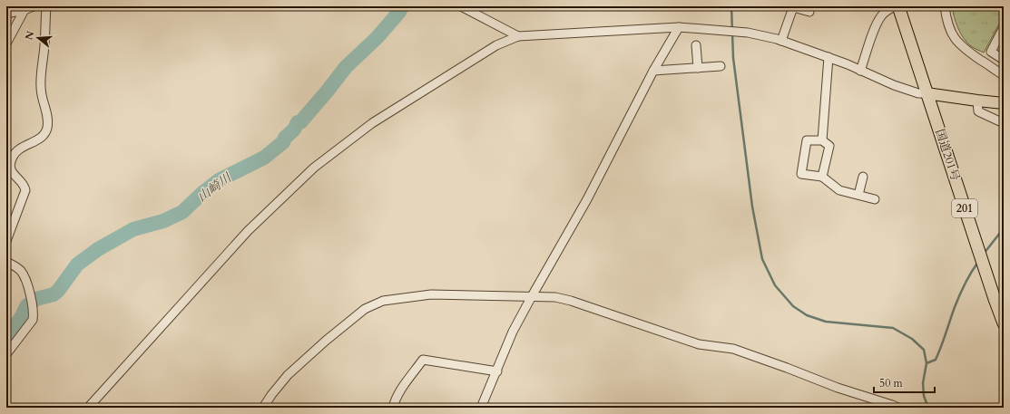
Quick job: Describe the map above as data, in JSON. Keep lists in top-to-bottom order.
{
  "streets": {
    "highway": ["国道201号", "201"]
  },
  "water": ["山崎川"],
  "scale_bar": "50 m",
  "north": "left"
}
